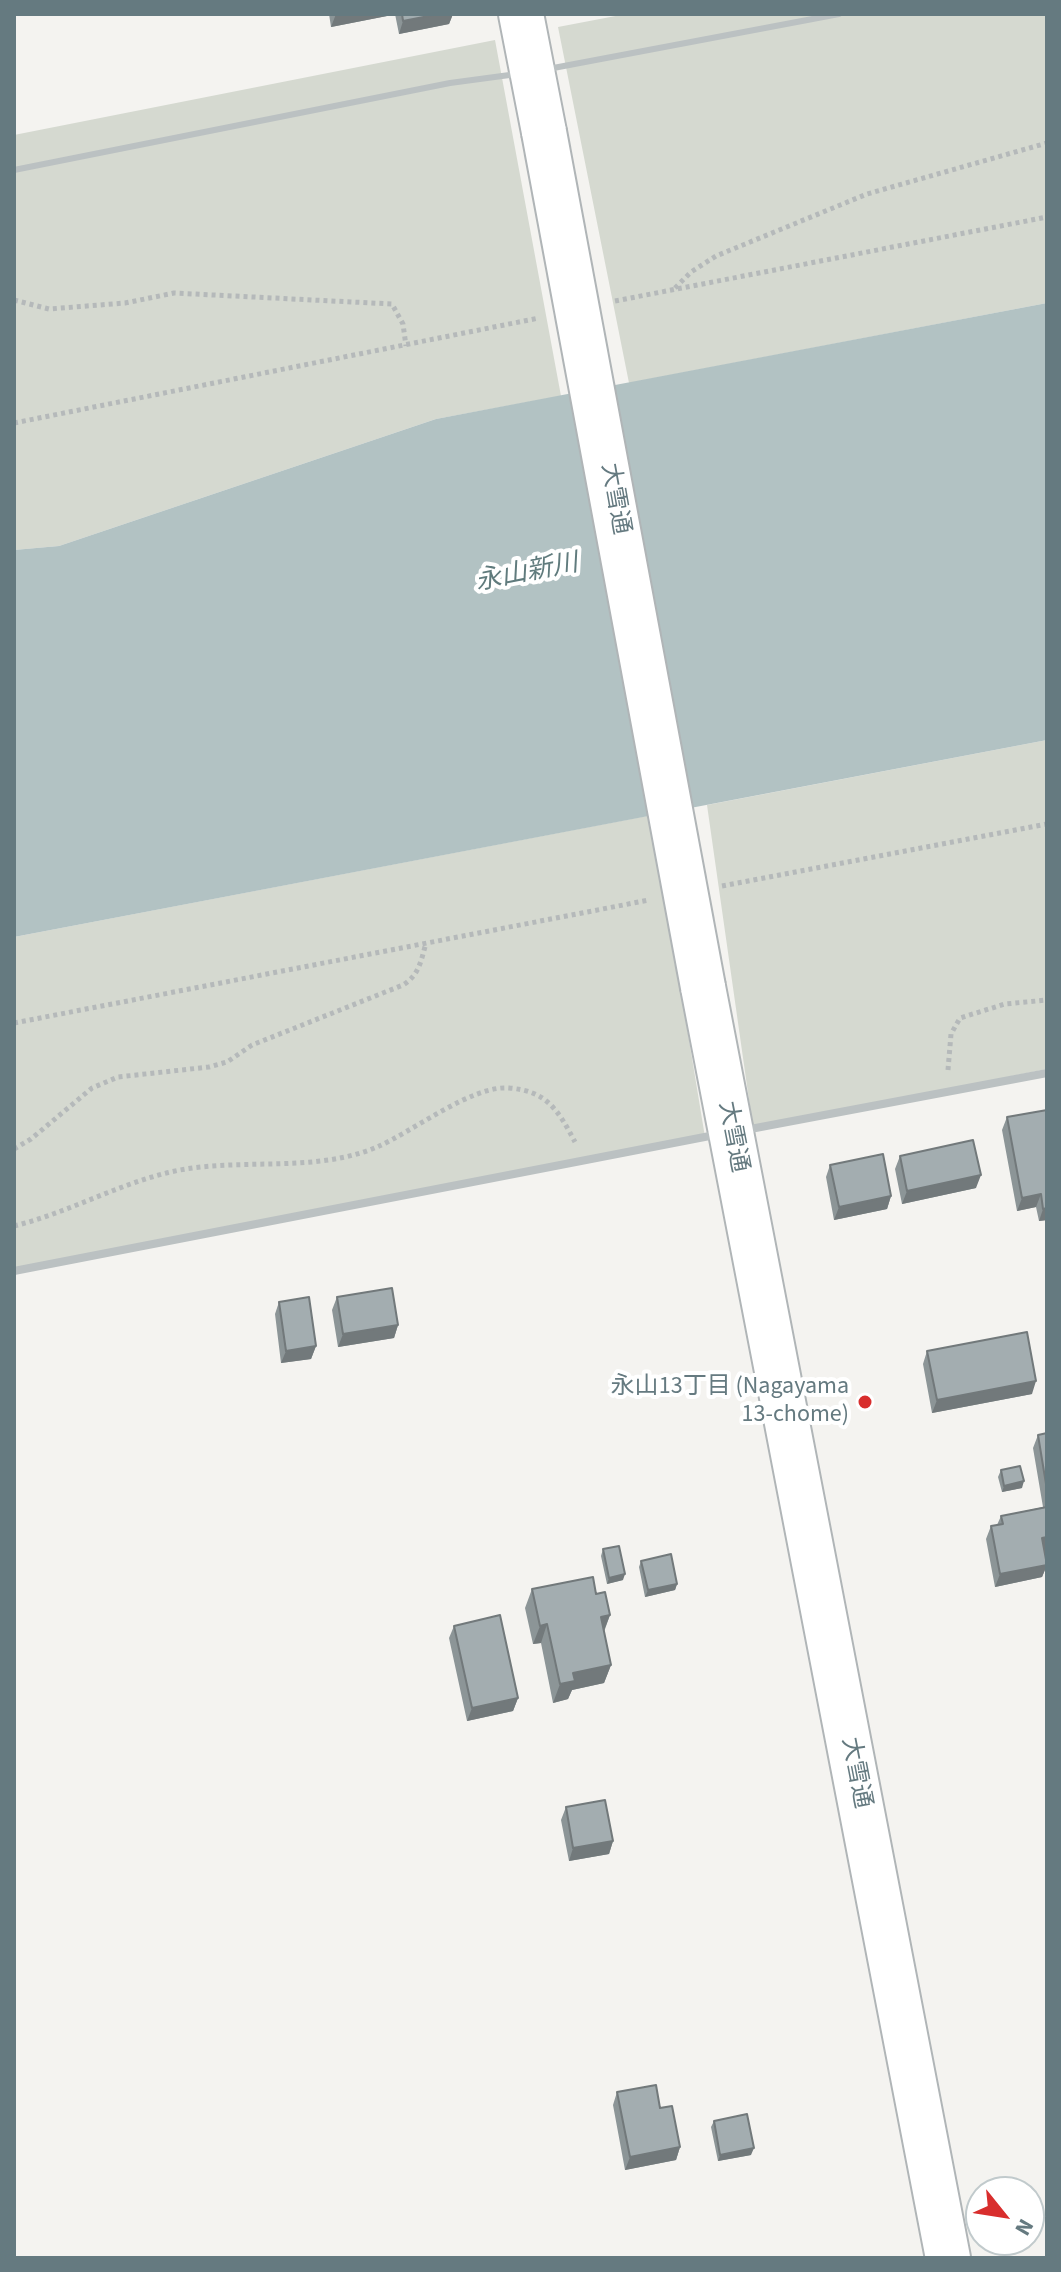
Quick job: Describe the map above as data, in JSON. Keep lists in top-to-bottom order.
{
  "streets": {
    "highway": ["大雪通"]
  },
  "water": ["永山新川"],
  "places": ["永山13丁目 (Nagayama 13-chome)"],
  "north": "bottom right"
}
